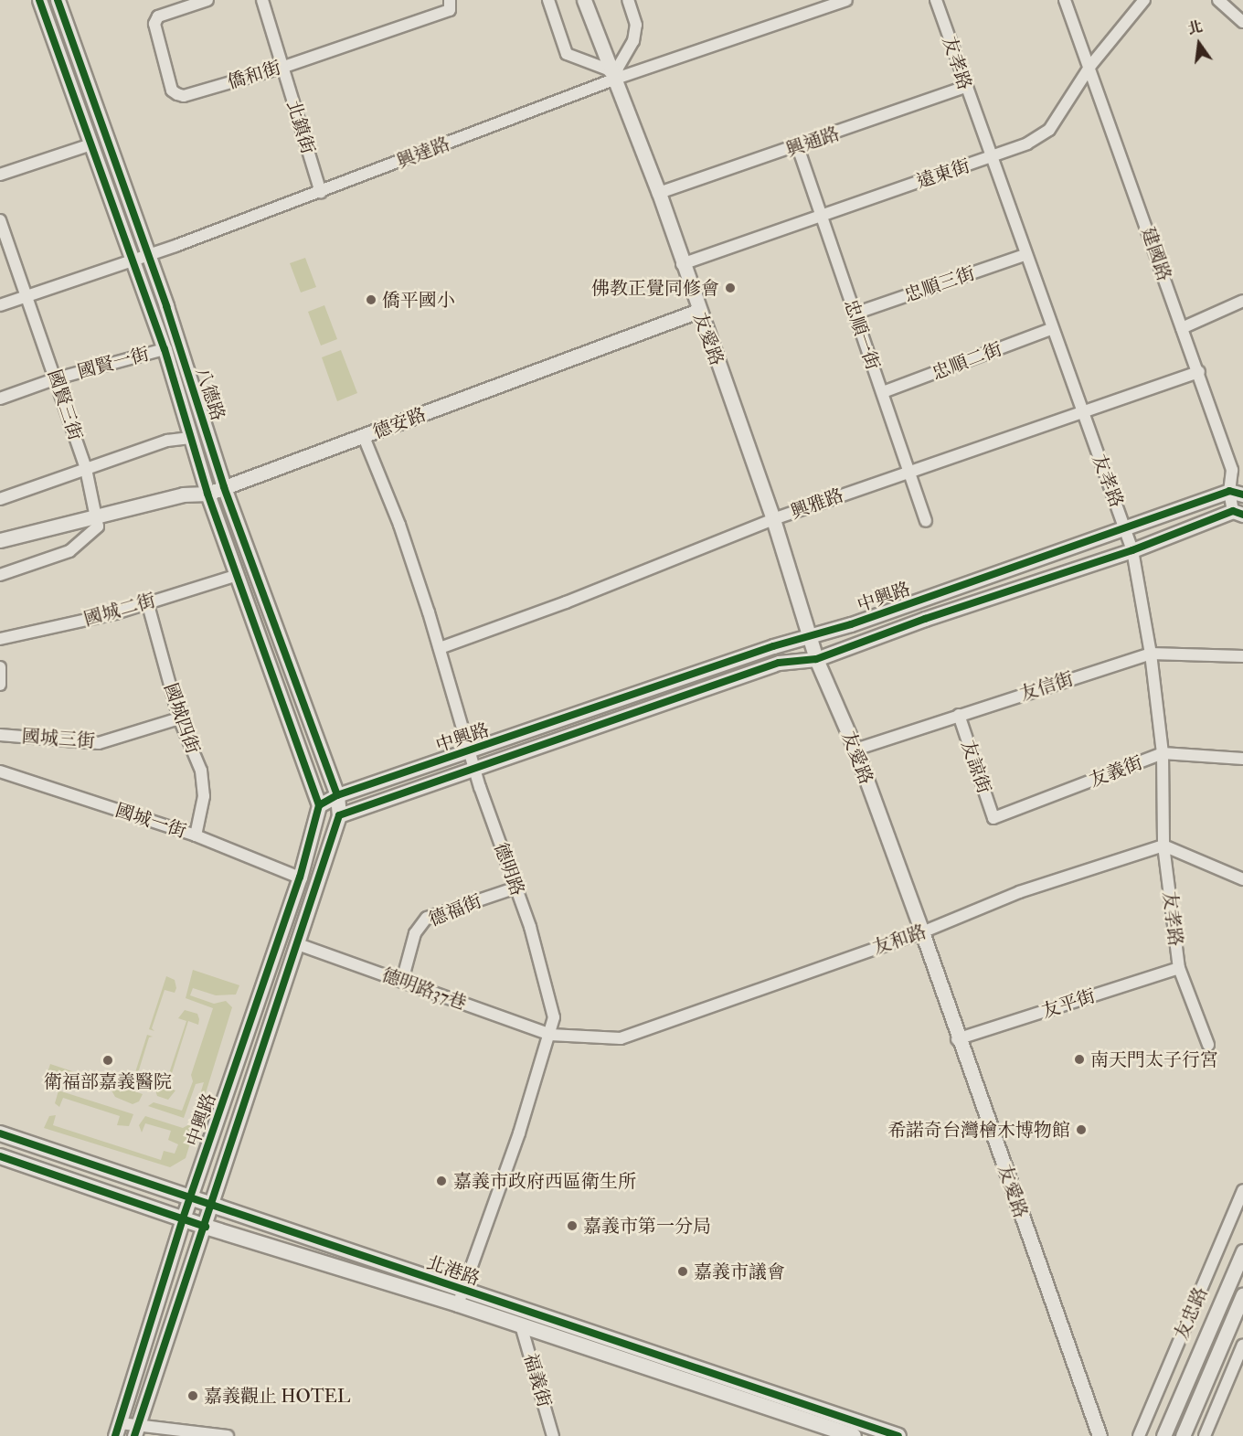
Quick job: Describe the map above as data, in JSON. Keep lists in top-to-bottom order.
{
  "streets": {
    "main road": ["北港路"],
    "street": [
      "友孝路",
      "僑和街",
      "北鎮街",
      "興通路",
      "興達路",
      "遠東街",
      "建國路",
      "忠順三街",
      "忠順一街",
      "友愛路",
      "忠順二街",
      "國賢一街",
      "八德路",
      "國賢三街",
      "德安路",
      "興雅路",
      "中興路",
      "國城二街",
      "友信街",
      "國城四街",
      "國城三街",
      "友諒街",
      "友義街",
      "國城一街",
      "德明路",
      "德福街",
      "友和路",
      "德明路37巷",
      "友平街",
      "友忠路",
      "福義街"
    ]
  },
  "crossings": [
    ["友孝路", "興通路"],
    ["友孝路", "遠東街"],
    ["友孝路", "忠順三街"],
    ["友孝路", "忠順二街"],
    ["友孝路", "興雅路"],
    ["友孝路", "中興路"],
    ["友孝路", "友信街"],
    ["友孝路", "友義街"],
    ["友孝路", "友和路"],
    ["友孝路", "友平街"],
    ["僑和街", "北鎮街"],
    ["北鎮街", "興達路"],
    ["興通路", "忠順一街"],
    ["興通路", "友愛路"],
    ["興達路", "友愛路"],
    ["興達路", "八德路"],
    ["興達路", "國賢三街"],
    ["遠東街", "建國路"],
    ["遠東街", "忠順一街"],
    ["遠東街", "友愛路"],
    ["建國路", "興雅路"],
    ["建國路", "中興路"],
    ["忠順三街", "忠順一街"],
    ["忠順一街", "忠順二街"],
    ["忠順一街", "興雅路"],
    ["友愛路", "德安路"],
    ["友愛路", "興雅路"],
    ["友愛路", "中興路"],
    ["友愛路", "友信街"],
    ["友愛路", "友和路"],
    ["友愛路", "友平街"],
    ["國賢一街", "八德路"],
    ["國賢一街", "國賢三街"],
    ["八德路", "德安路"],
    ["八德路", "中興路"],
    ["八德路", "國城二街"],
    ["國賢三街", "德安路"],
    ["德安路", "德明路"],
    ["興雅路", "德明路"],
    ["中興路", "國城一街"],
    ["中興路", "德明路"],
    ["中興路", "德明路37巷"],
    ["中興路", "北港路"],
    ["國城二街", "國城四街"],
    ["友信街", "友諒街"],
    ["國城四街", "國城三街"],
    ["國城四街", "國城一街"],
    ["友諒街", "友義街"],
    ["德明路", "德福街"],
    ["德明路", "友和路"],
    ["德明路", "德明路37巷"],
    ["德明路", "北港路"],
    ["德福街", "德明路37巷"],
    ["友和路", "德明路37巷"],
    ["北港路", "福義街"]
  ],
  "places": [
    "佛教正覺同修會",
    "僑平國小",
    "南天門太子行宮",
    "衛福部嘉義醫院",
    "希諾奇台灣檜木博物館",
    "嘉義市政府西區衛生所",
    "嘉義市第一分局",
    "嘉義市議會",
    "嘉義觀止 HOTEL"
  ],
  "north": "top"
}
